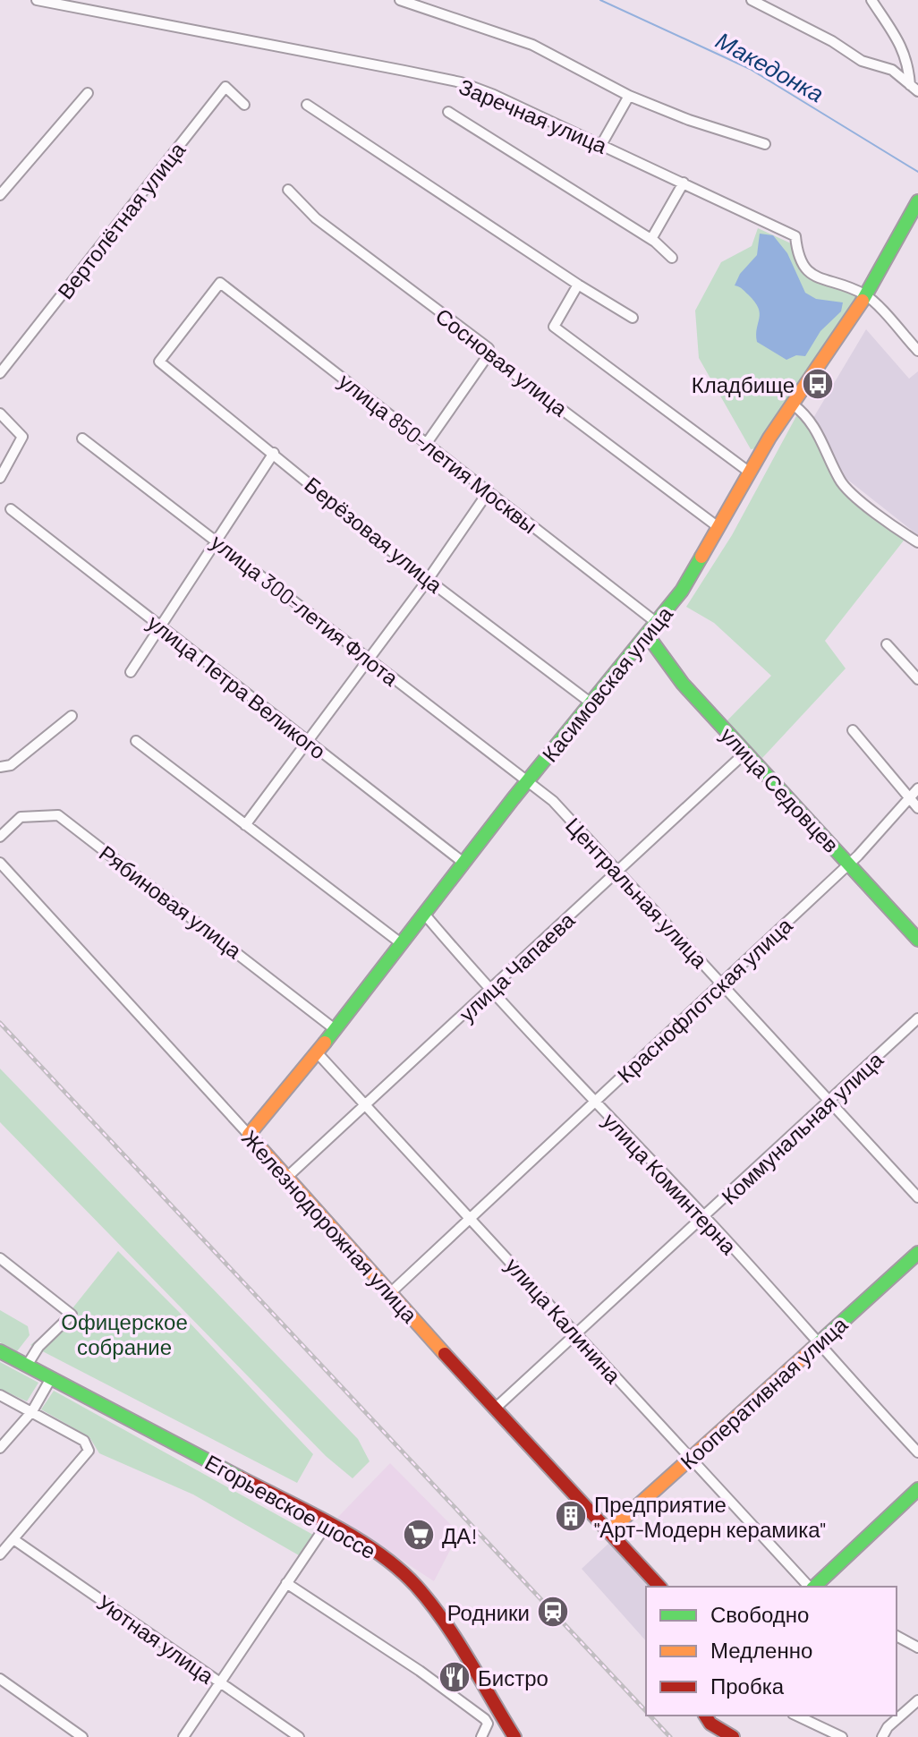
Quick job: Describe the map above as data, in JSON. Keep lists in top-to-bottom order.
{
  "streets": {
    "main road": [
      "Касимовская улица",
      "улица Седовцев",
      "Железнодорожная улица",
      "Кооперативная улица",
      "Егорьевское шоссе"
    ],
    "street": [
      "Заречная улица",
      "Вертолётная улица",
      "Сосновая улица",
      "улица 850-летия Москвы",
      "Берёзовая улица",
      "улица 300-летия Флота",
      "улица Петра Великого",
      "Центральная улица",
      "Рябиновая улица",
      "улица Чапаева",
      "Краснофлотская улица",
      "Коммунальная улица",
      "улица Коминтерна",
      "улица Калинина",
      "Уютная улица"
    ]
  },
  "crossings": [
    ["Заречная улица", "Касимовская улица"],
    ["Сосновая улица", "Касимовская улица"],
    ["улица 850-летия Москвы", "Берёзовая улица"],
    ["улица 850-летия Москвы", "Касимовская улица"],
    ["Берёзовая улица", "Касимовская улица"],
    ["улица 300-летия Флота", "Касимовская улица"],
    ["улица 300-летия Флота", "Центральная улица"],
    ["Касимовская улица", "улица Петра Великого"],
    ["Касимовская улица", "улица Седовцев"],
    ["Касимовская улица", "Центральная улица"],
    ["Касимовская улица", "Рябиновая улица"],
    ["Касимовская улица", "улица Коминтерна"],
    ["Касимовская улица", "Железнодорожная улица"],
    ["Касимовская улица", "улица Калинина"],
    ["улица Седовцев", "улица Чапаева"],
    ["улица Седовцев", "Краснофлотская улица"],
    ["Центральная улица", "улица Чапаева"],
    ["Центральная улица", "Краснофлотская улица"],
    ["Центральная улица", "Коммунальная улица"],
    ["улица Чапаева", "улица Коминтерна"],
    ["улица Чапаева", "Железнодорожная улица"],
    ["улица Чапаева", "улица Калинина"],
    ["Краснофлотская улица", "улица Коминтерна"],
    ["Краснофлотская улица", "Железнодорожная улица"],
    ["Краснофлотская улица", "улица Калинина"],
    ["Коммунальная улица", "улица Коминтерна"],
    ["Коммунальная улица", "Железнодорожная улица"],
    ["Коммунальная улица", "улица Калинина"],
    ["улица Коминтерна", "Кооперативная улица"],
    ["Железнодорожная улица", "Кооперативная улица"],
    ["улица Калинина", "Кооперативная улица"]
  ],
  "water": ["Македонка"],
  "parks": ["Офицерское собрание"],
  "places": {
    "bus stop": ["Кладбище"],
    "building": ["Предприятие \"Арт-Модерн керамика\""],
    "supermarket": ["ДА!"],
    "station": ["Родники"],
    "restaurant": ["Бистро"]
  },
  "legend": ["Свободно", "Медленно", "Пробка"]
}
